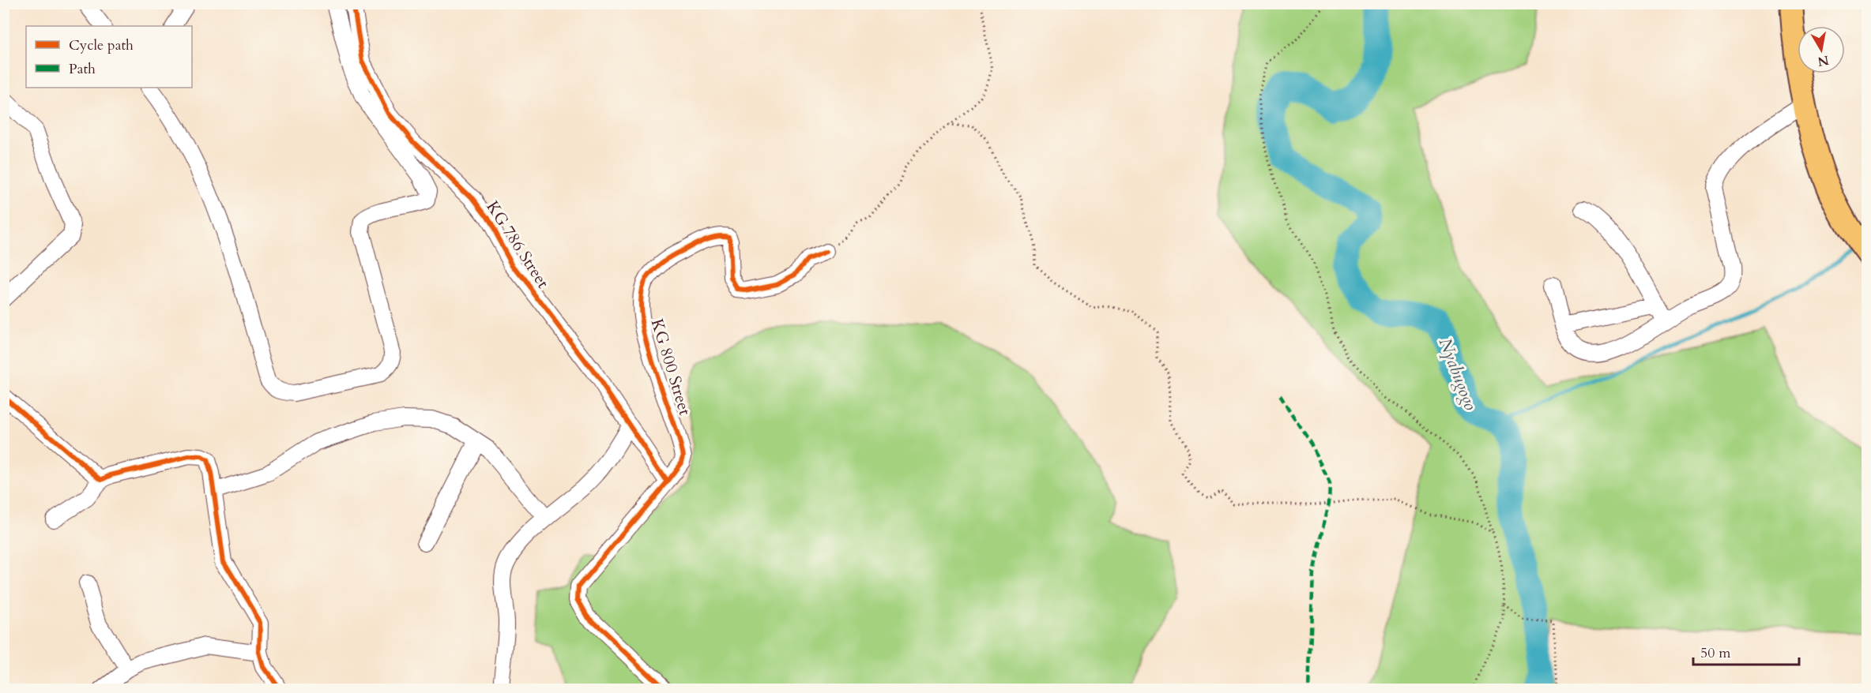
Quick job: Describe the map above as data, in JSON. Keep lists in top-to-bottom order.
{
  "streets": {
    "street": ["KG 786 Street", "KG 800 Street"]
  },
  "water": ["Nyabugogo"],
  "legend": ["Cycle path", "Path"],
  "scale_bar": "50 m",
  "north": "bottom"
}
